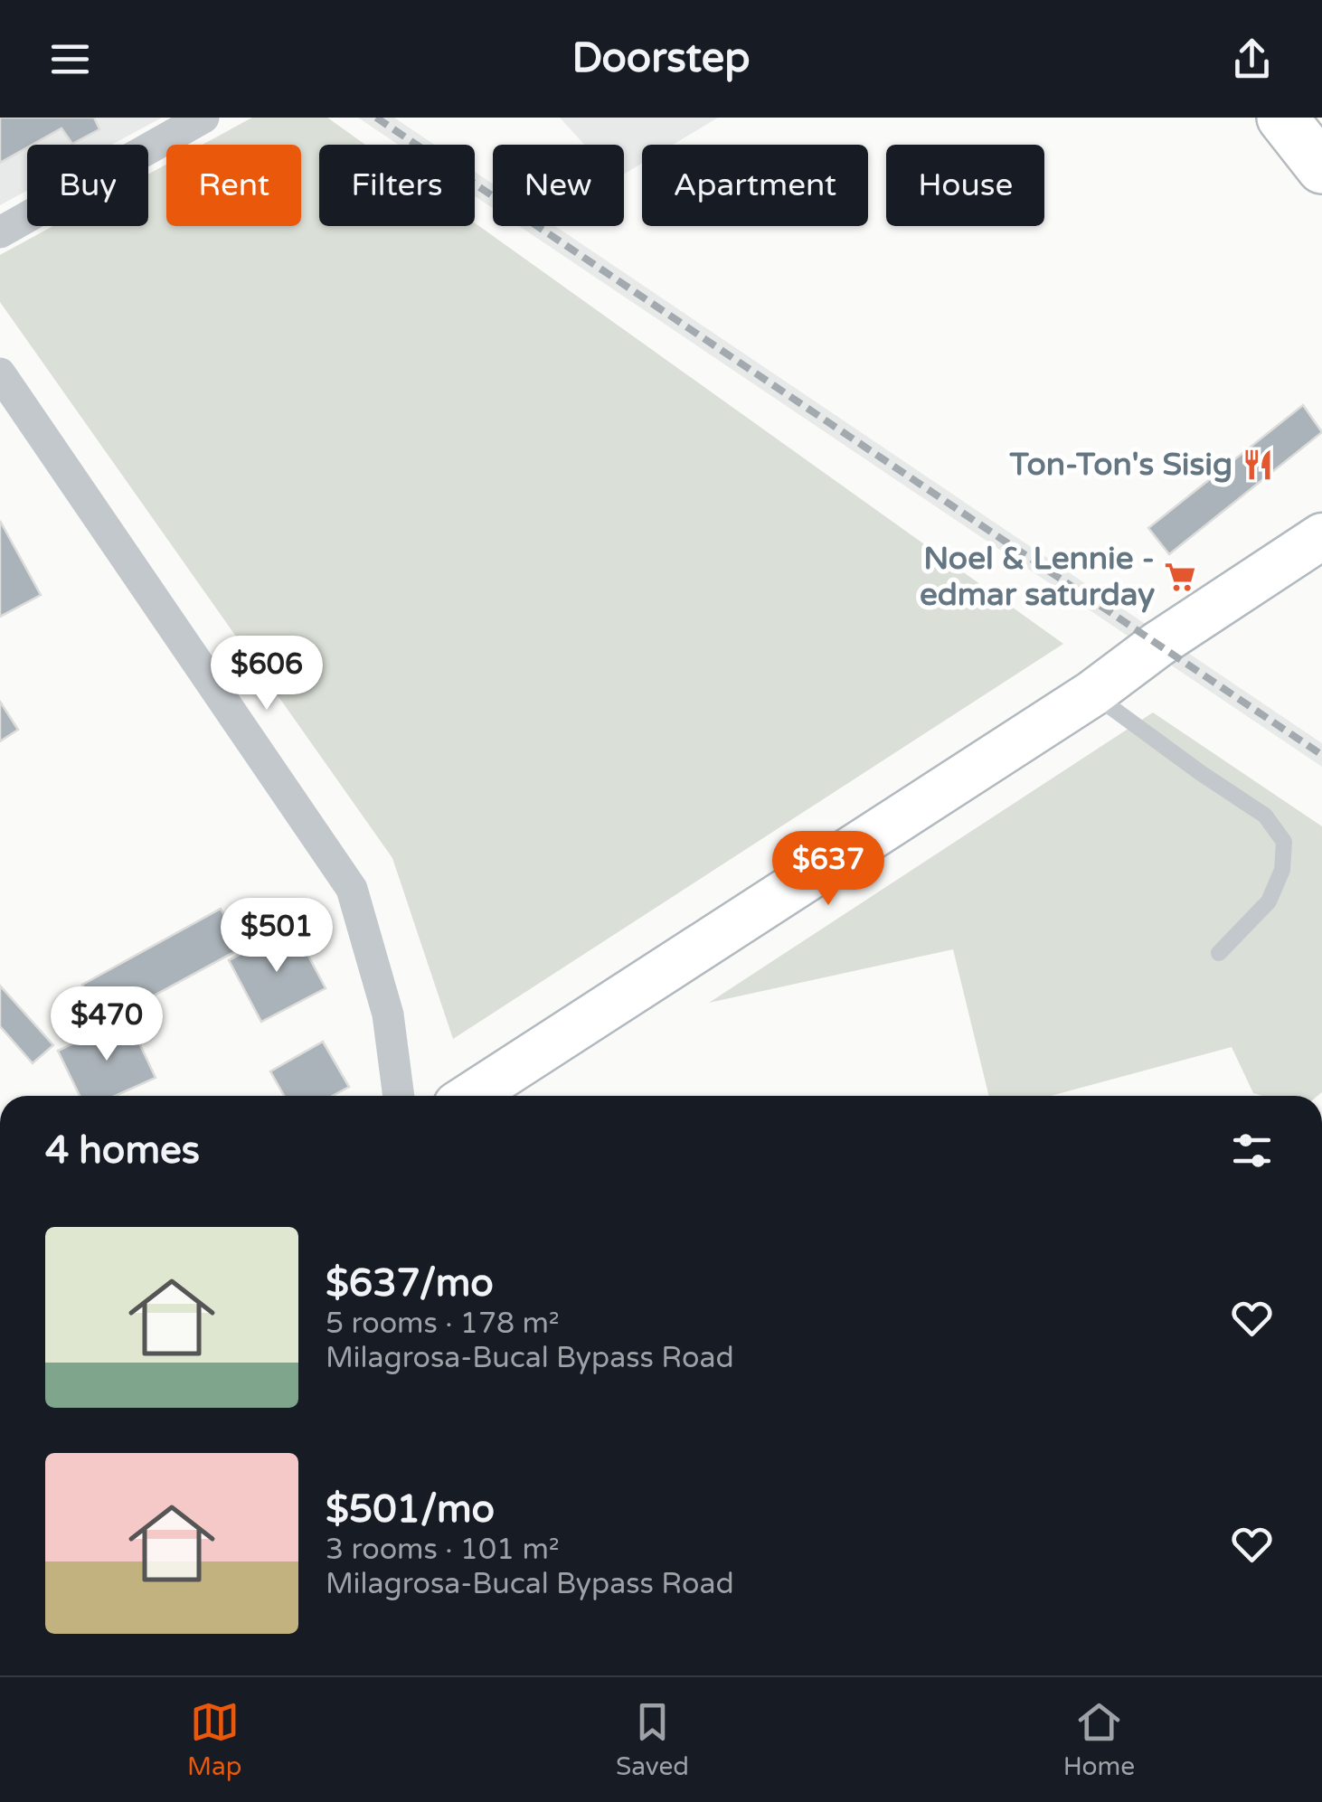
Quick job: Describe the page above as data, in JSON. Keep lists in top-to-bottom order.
{
  "places": {
    "restaurant": ["Ton-Ton's Sisig"],
    "supermarket": ["Noel & Lennie - edmar saturday"]
  },
  "page": {
    "header": "Doorstep",
    "chip": [
      "Buy",
      "Rent",
      "Filters",
      "New",
      "Apartment",
      "House"
    ],
    "price": [
      "$606",
      "$637",
      "$501",
      "$470"
    ],
    "heading": "4 homes",
    "list": [
      {
        "name": "$637/mo",
        "note": "5 rooms · 178 m² · Milagrosa-Bucal Bypass Road"
      },
      {
        "name": "$501/mo",
        "note": "3 rooms · 101 m² · Milagrosa-Bucal Bypass Road"
      }
    ],
    "tabs": ["Map", "Saved", "Home"]
  }
}
